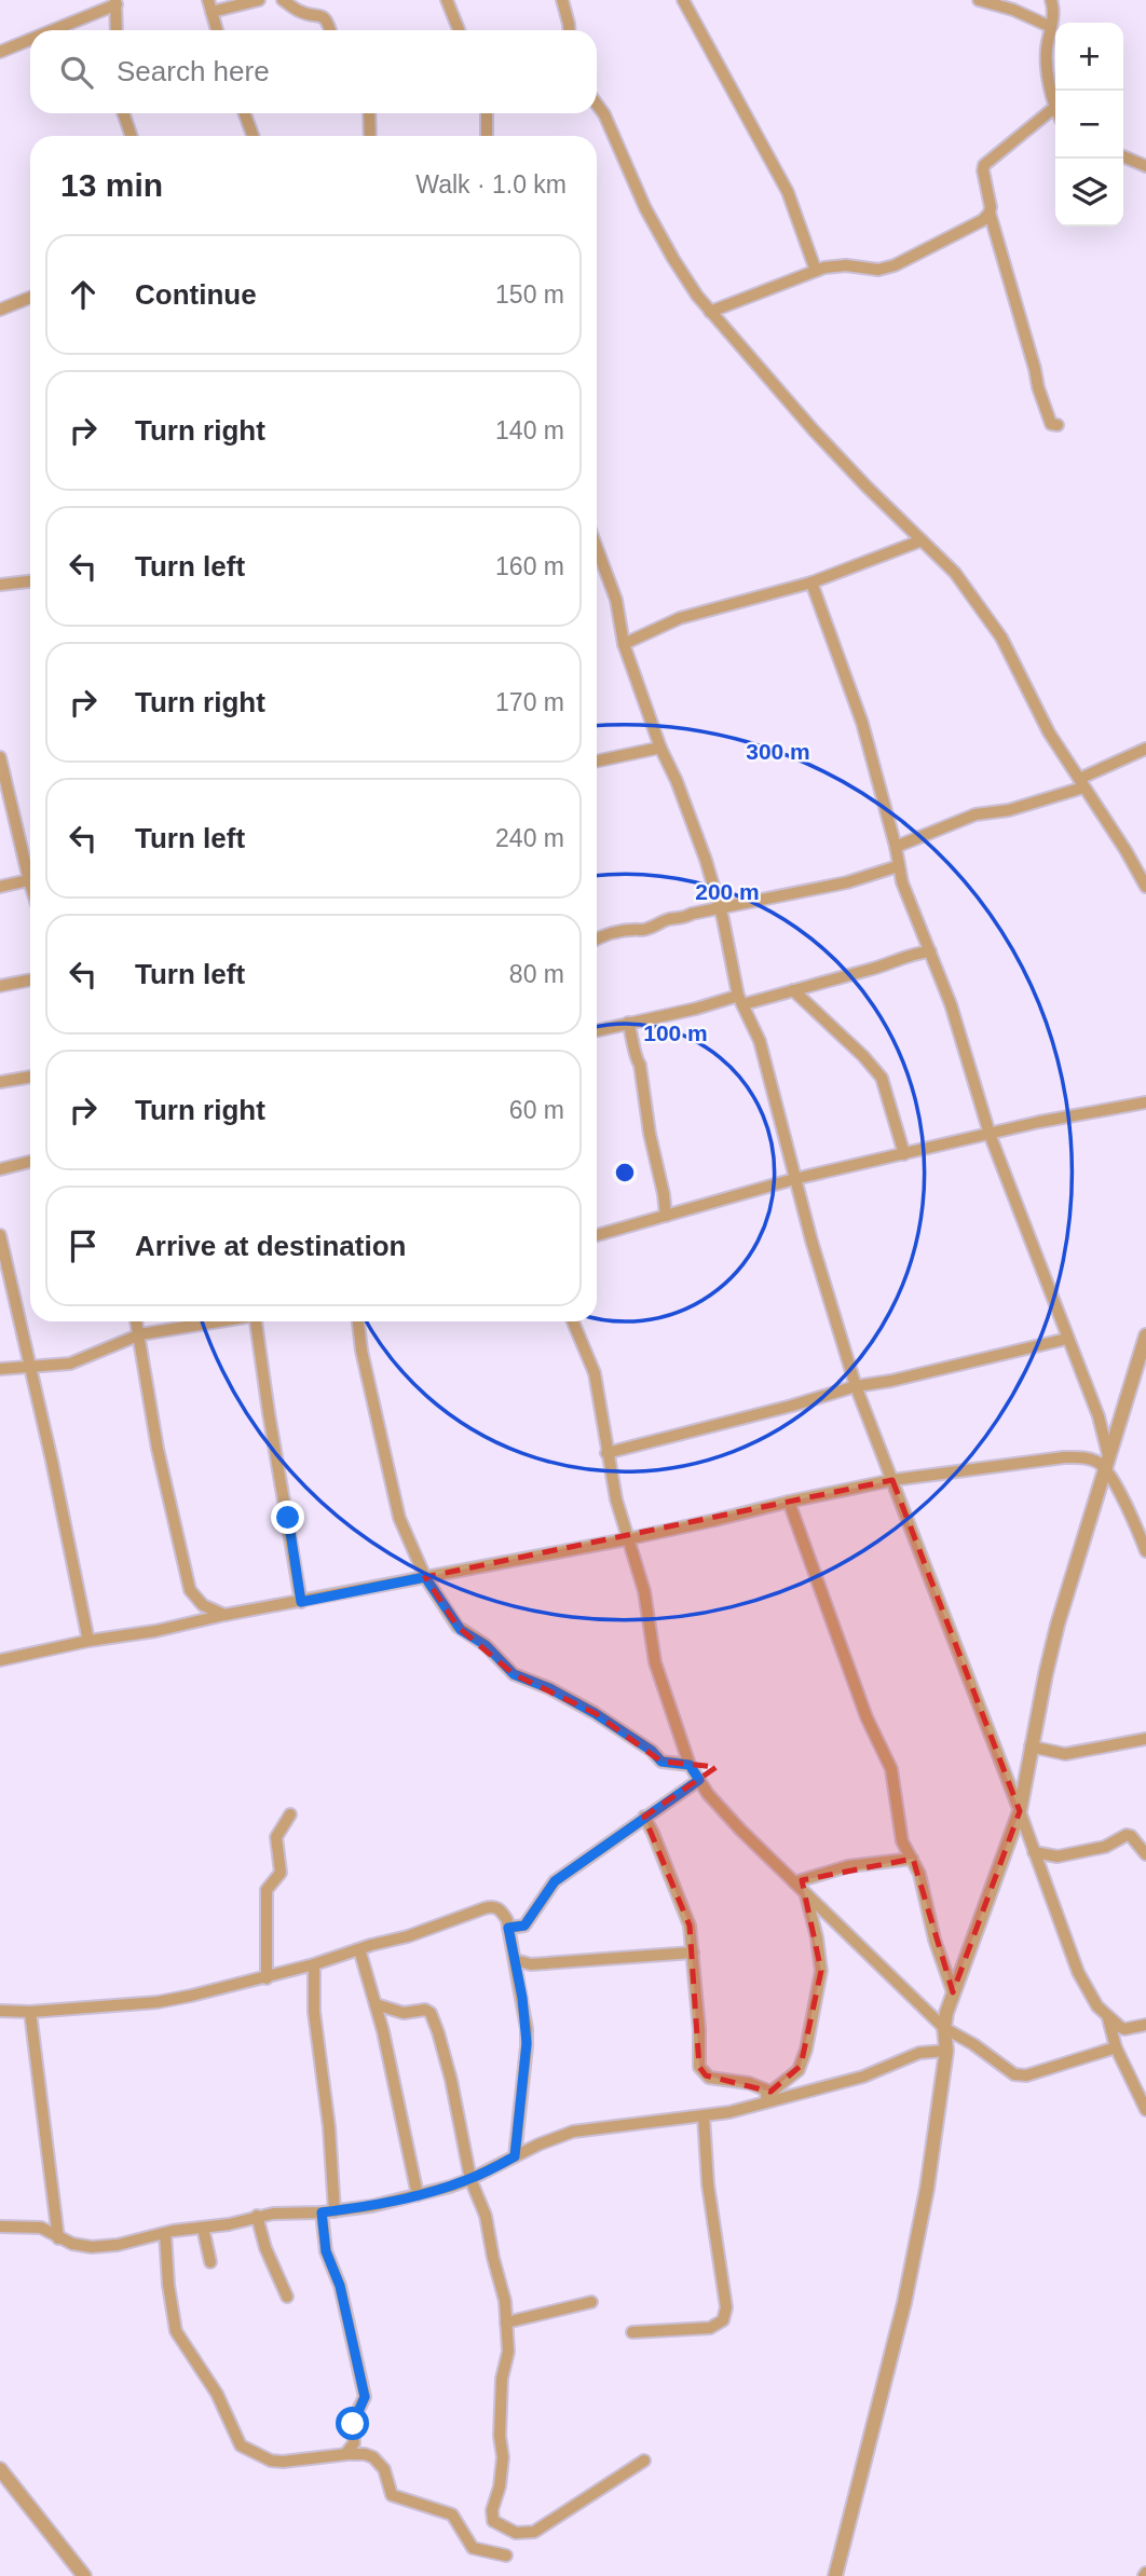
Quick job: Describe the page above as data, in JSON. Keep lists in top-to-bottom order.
{
  "page": {
    "map_buttons": ["+", "−"],
    "search": "Search here",
    "heading": ["13 min", "Walk · 1.0 km"],
    "list": [
      ["Continue", "150 m"],
      ["Turn right", "140 m"],
      ["Turn left", "160 m"],
      ["Turn right", "170 m"],
      ["Turn left", "240 m"],
      ["Turn left", "80 m"],
      ["Turn right", "60 m"],
      "Arrive at destination"
    ]
  },
  "rings": ["300 m", "200 m", "100 m"]
}
